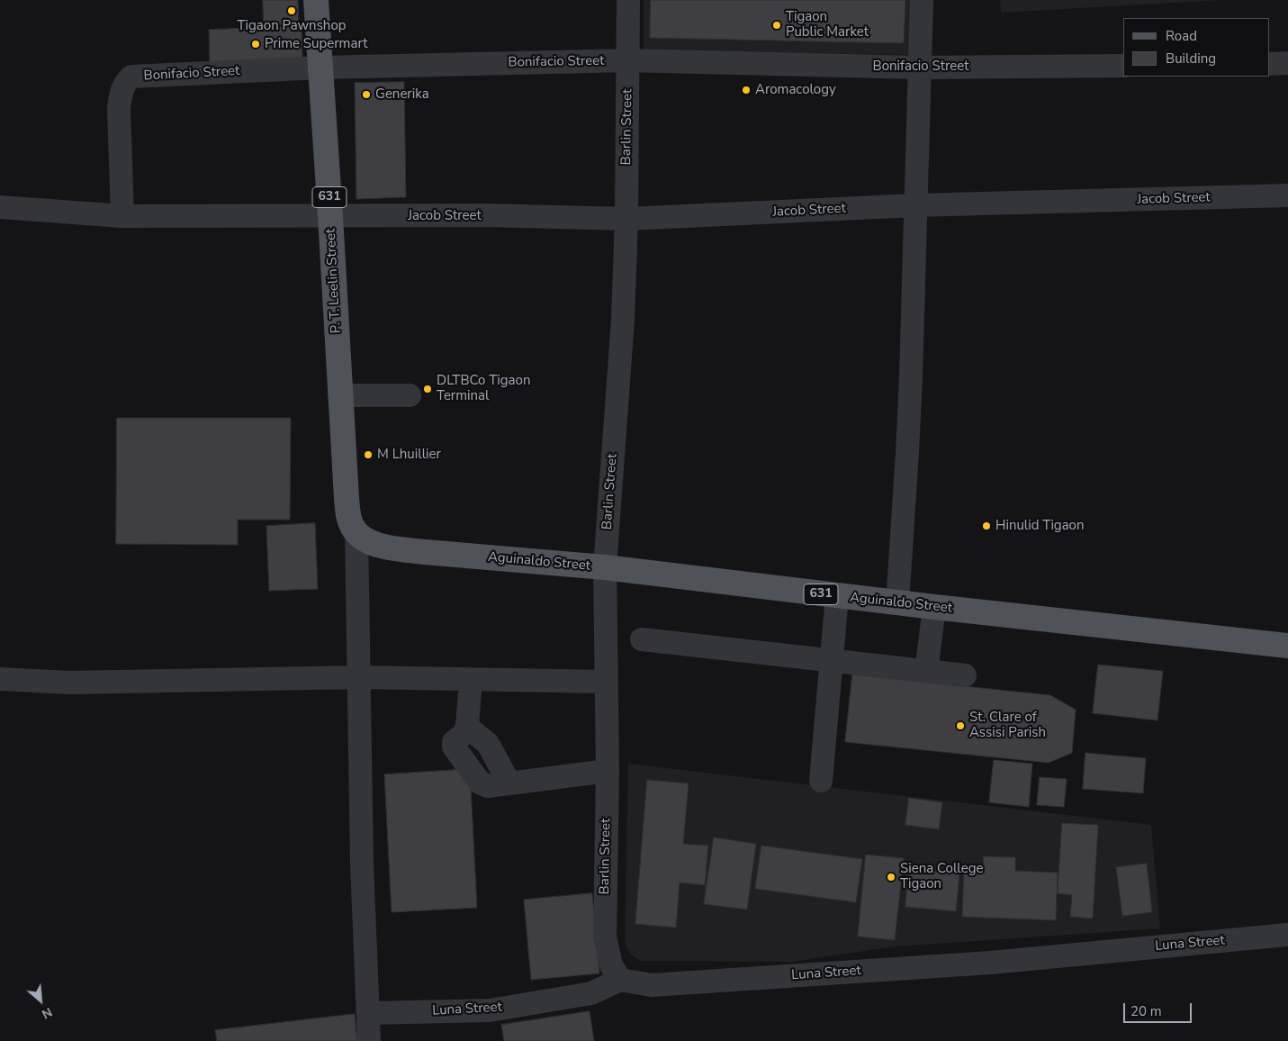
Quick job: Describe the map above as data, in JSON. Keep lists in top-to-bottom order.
{
  "streets": {
    "main road": ["631", "P. T. Leelin Street", "Aguinaldo Street"],
    "street": [
      "Bonifacio Street",
      "Barlin Street",
      "Jacob Street",
      "Luna Street"
    ]
  },
  "crossings": [
    ["Bonifacio Street", "Barlin Street"],
    ["Bonifacio Street", "Jacob Street"],
    ["Bonifacio Street", "P. T. Leelin Street"],
    ["Barlin Street", "Jacob Street"],
    ["Barlin Street", "Aguinaldo Street"],
    ["Barlin Street", "Luna Street"],
    ["Jacob Street", "P. T. Leelin Street"],
    ["P. T. Leelin Street", "Aguinaldo Street"]
  ],
  "places": [
    "Tigaon Pawnshop",
    "Tigaon Public Market",
    "Prime Supermart",
    "Aromacology",
    "Generika",
    "DLTBCo Tigaon Terminal",
    "M Lhuillier",
    "Hinulid Tigaon",
    "St. Clare of Assisi Parish",
    "Siena College Tigaon"
  ],
  "legend": ["Road", "Building"],
  "scale_bar": "20 m",
  "north": "bottom right"
}
